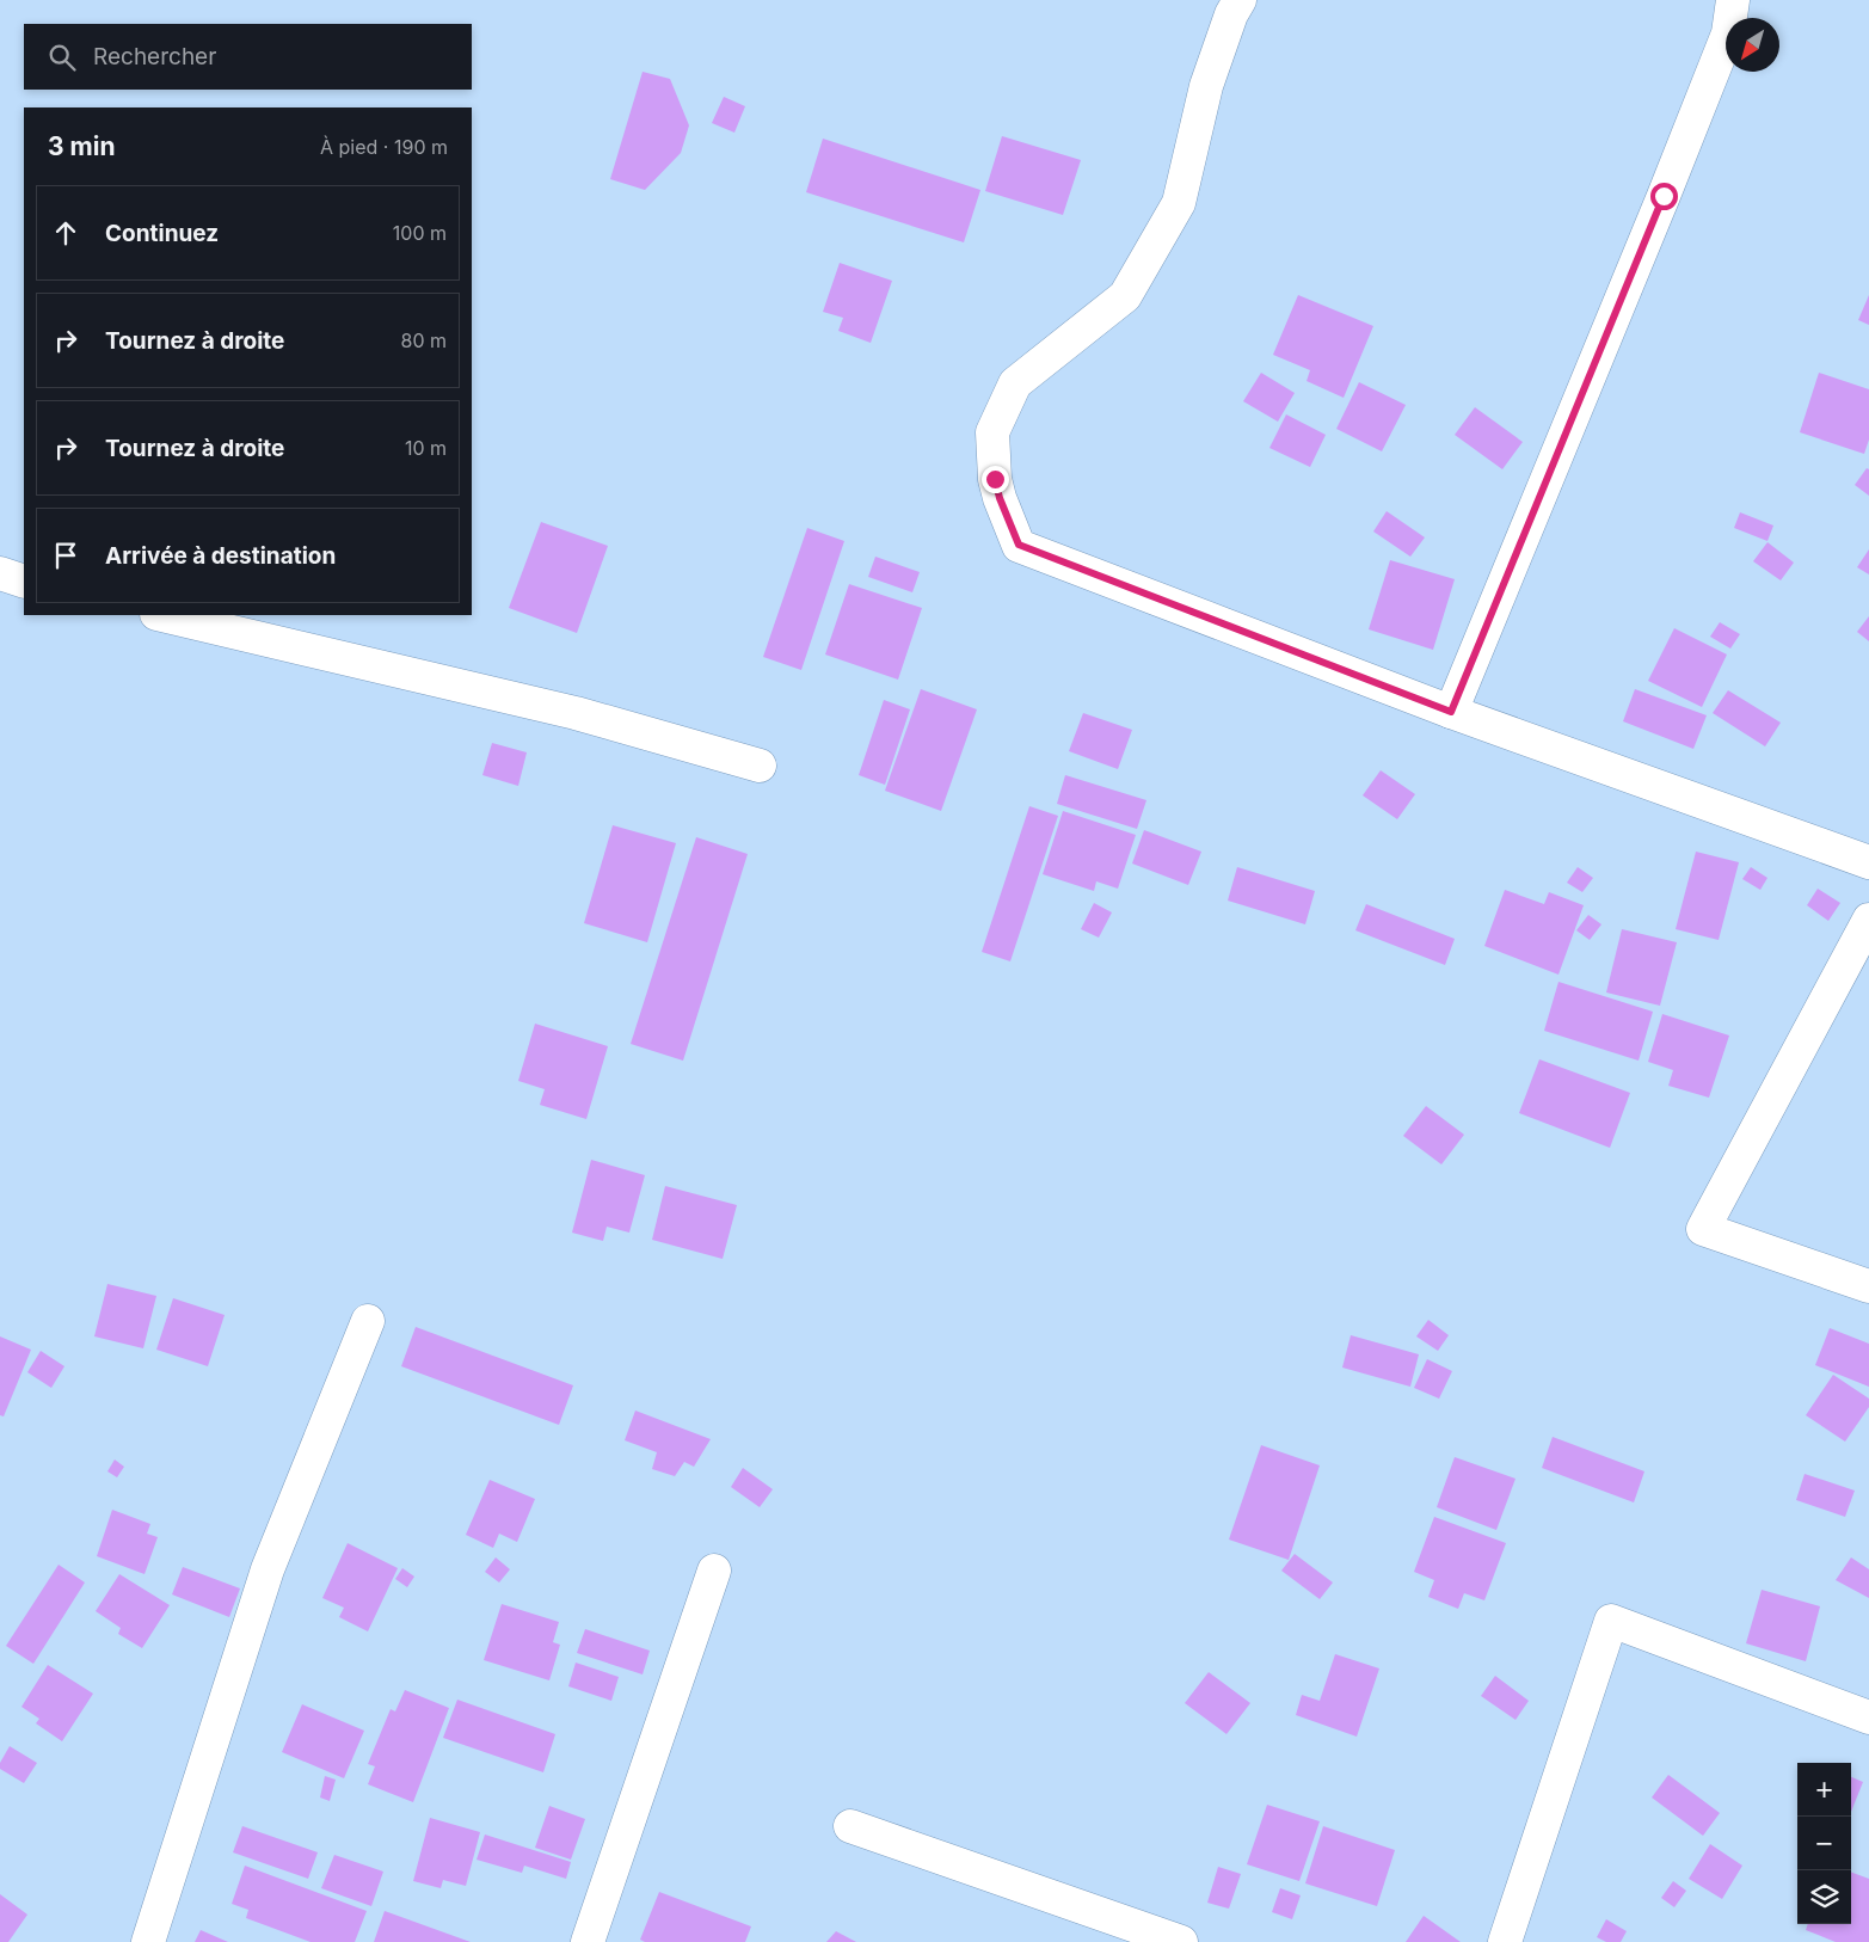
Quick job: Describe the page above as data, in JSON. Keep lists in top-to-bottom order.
{
  "north": "bottom left",
  "page": {
    "search": "Rechercher",
    "heading": ["3 min", "À pied · 190 m"],
    "list": [
      ["Continuez", "100 m"],
      ["Tournez à droite", "80 m"],
      ["Tournez à droite", "10 m"],
      "Arrivée à destination"
    ],
    "map_buttons": ["+", "−"]
  }
}
